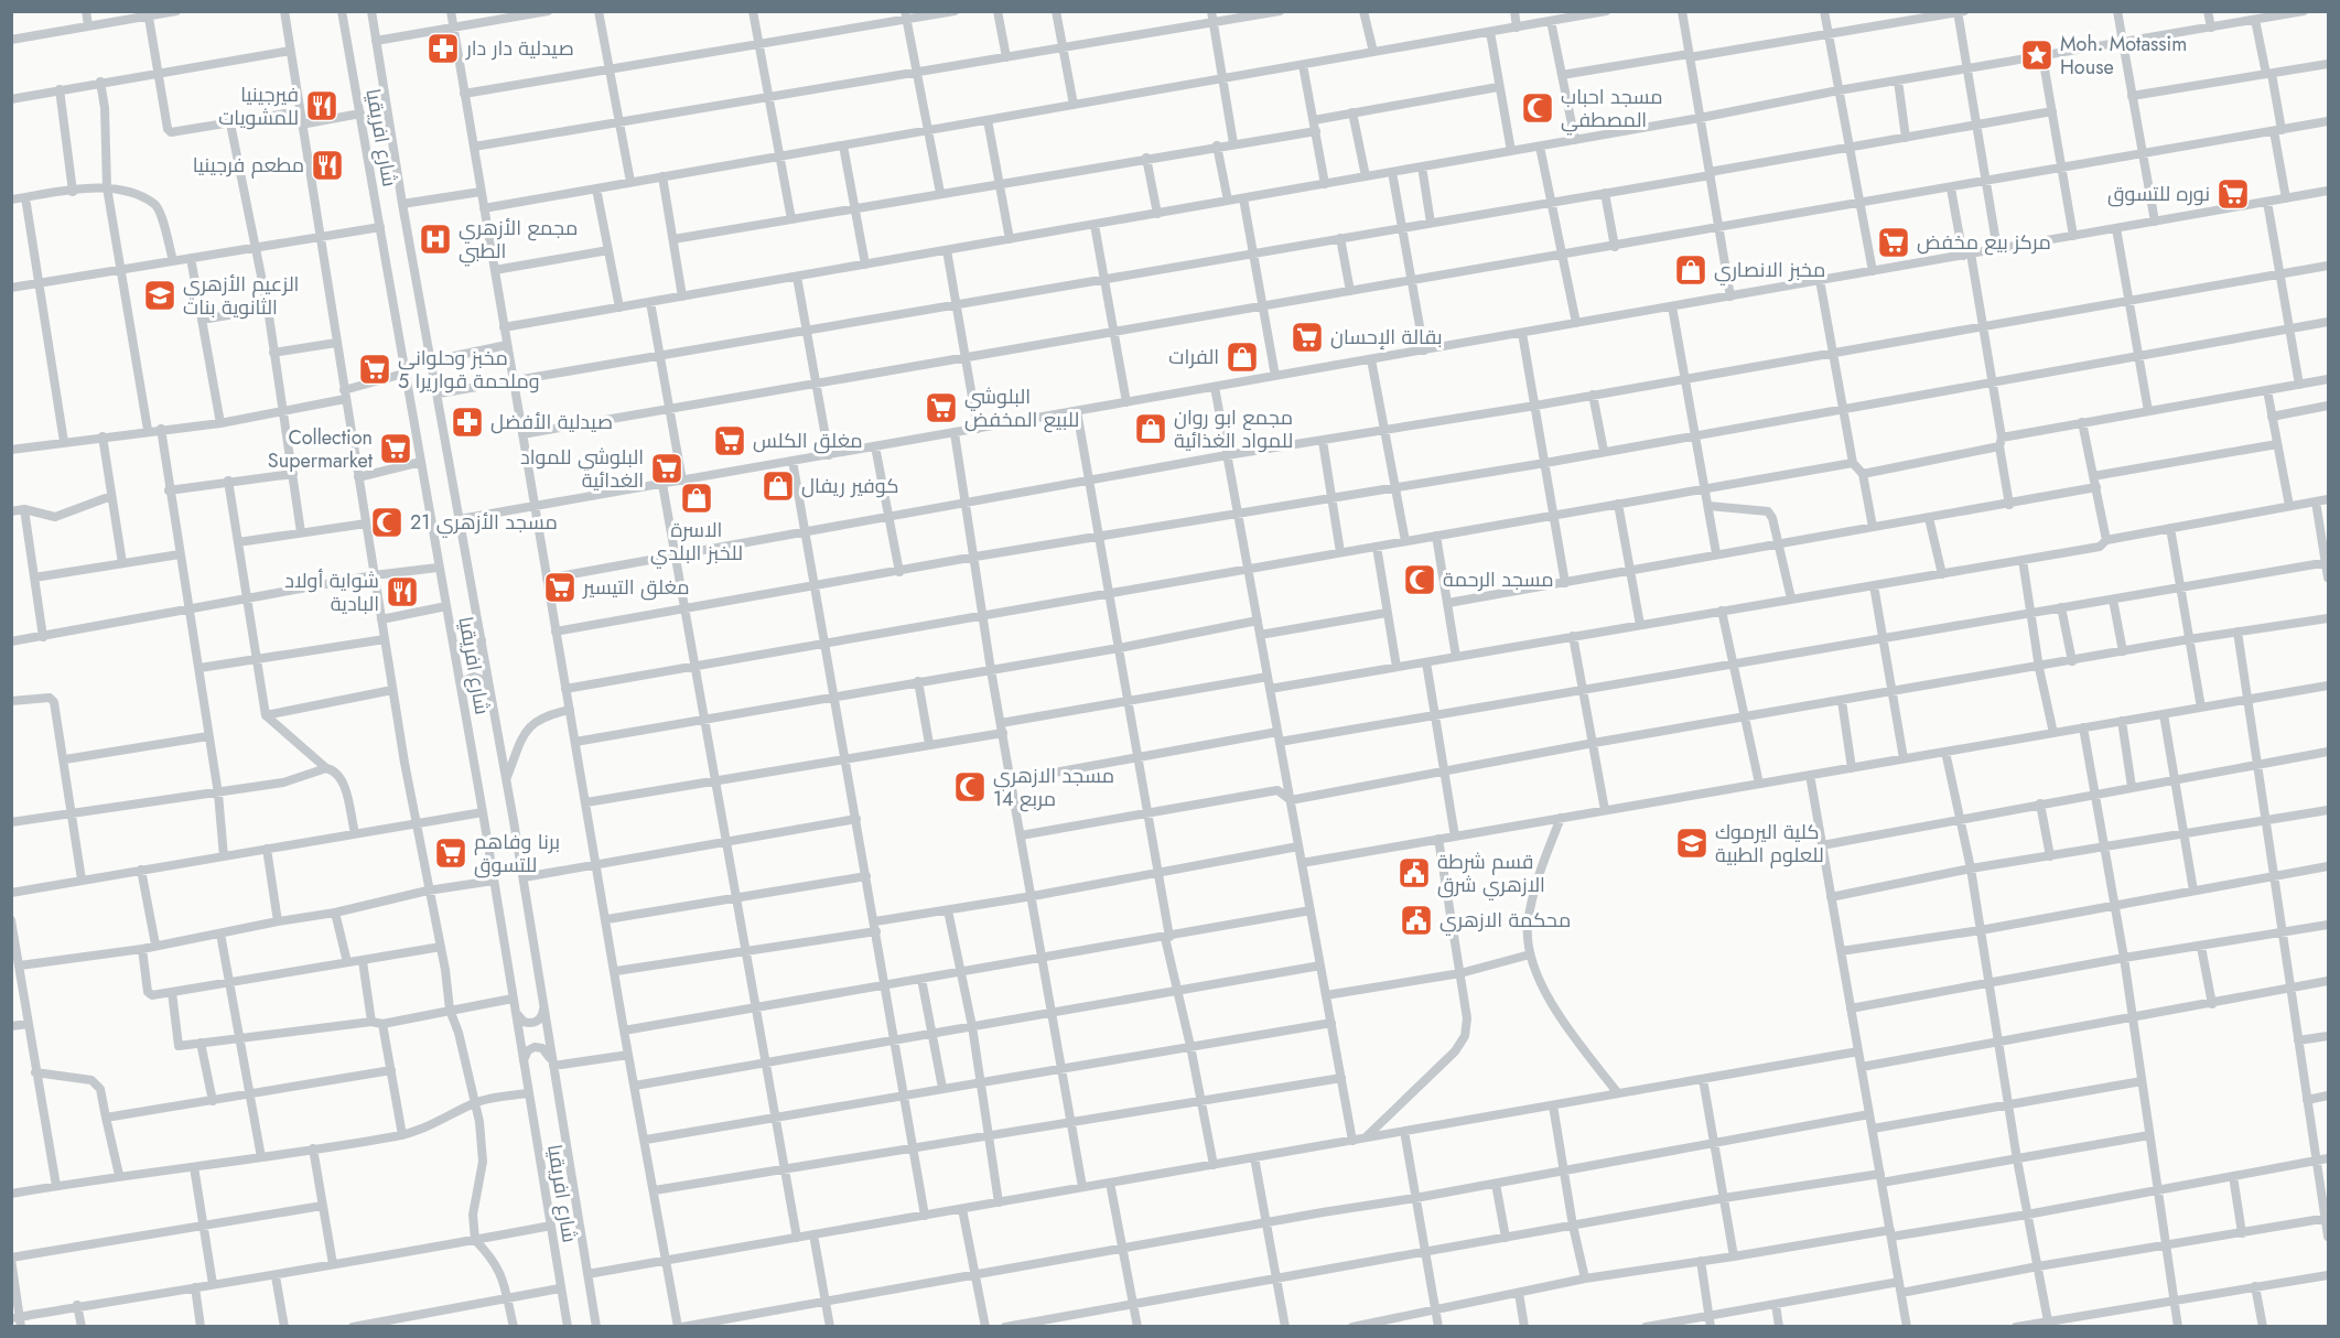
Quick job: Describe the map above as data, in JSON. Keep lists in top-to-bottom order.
{
  "streets": {
    "street": ["شارع افريقيا"]
  },
  "places": {
    "pharmacy": ["صيدلية دار دار", "صيدلية الأفضل"],
    "place": ["Moh. Motassim House"],
    "restaurant": ["فيرجينيا للمشويات", "مطعم فرجينيا", "شواية أولاد البادية"],
    "mosque": [
      "مسجد احباب المصطفي",
      "مسجد الأزهري 21",
      "مسجد الرحمة",
      "مسجد الازهري مربع 14"
    ],
    "supermarket": [
      "نوره للتسوق",
      "مركز بيع مخفض",
      "بقالة الإحسان",
      "مخبز وحلواني وملحمة قواريرا 5",
      "البلوشي للبيع المخفض",
      "مغلق الكلس",
      "Collection Supermarket",
      "البلوشي للمواد الغدائية",
      "مغلق التيسير",
      "برنا وفاهم للتسوق"
    ],
    "hospital": ["مجمع الأزهري الطبي"],
    "shop": [
      "مخبز الانصاري",
      "الفرات",
      "مجمع ابو روان للمواد الغذائية",
      "كوفير ريفال",
      "الاسرة للخبز البلدي"
    ],
    "school or university": ["الزعيم الأزهري الثانوية بنات", "كلية اليرموك للعلوم الطبية"],
    "public building": ["قسم شرطة الازهري شرق", "محكمة الازهري"]
  }
}
